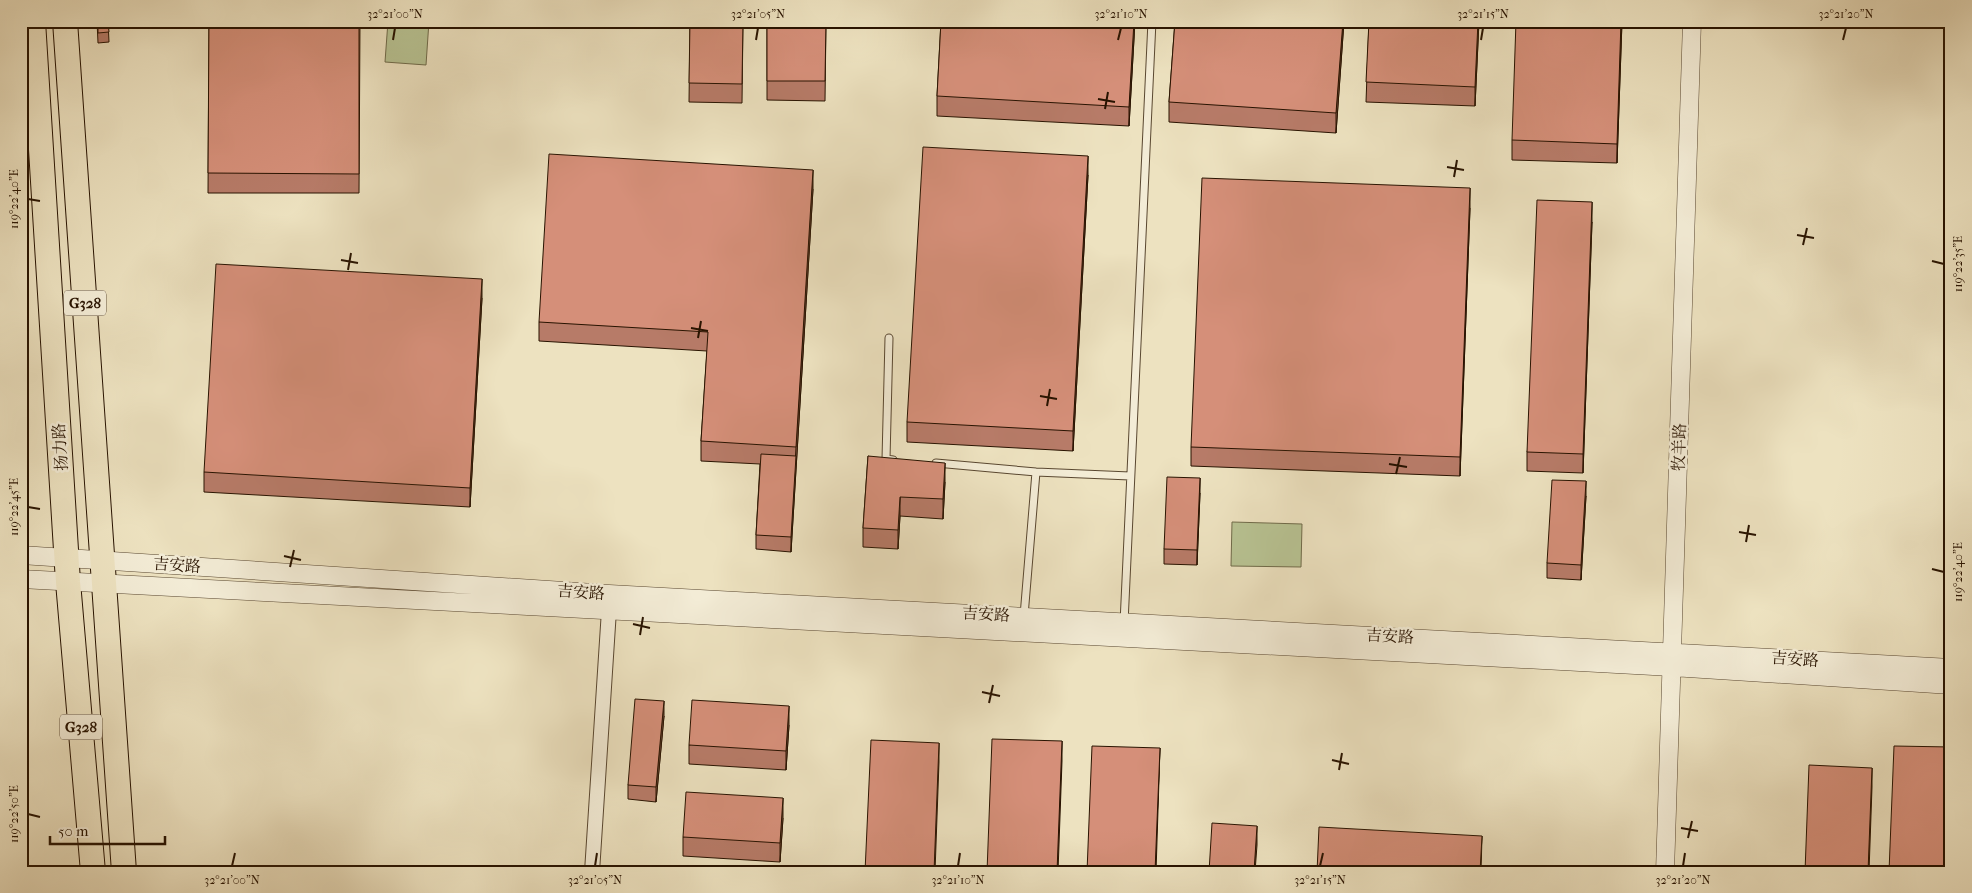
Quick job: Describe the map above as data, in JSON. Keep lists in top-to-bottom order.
{
  "streets": {
    "highway": ["G328", "扬力路"],
    "street": ["牧羊路", "吉安路"]
  },
  "crossings": [
    ["G328", "吉安路"],
    ["扬力路", "吉安路"],
    ["牧羊路", "吉安路"]
  ],
  "scale_bar": "50 m",
  "coordinates": [
    "32°21'00\"N",
    "32°21'05\"N",
    "32°21'10\"N",
    "32°21'15\"N",
    "32°21'20\"N",
    "119°22'40\"E",
    "119°22'35\"E",
    "119°22'45\"E",
    "119°22'50\"E"
  ]
}
